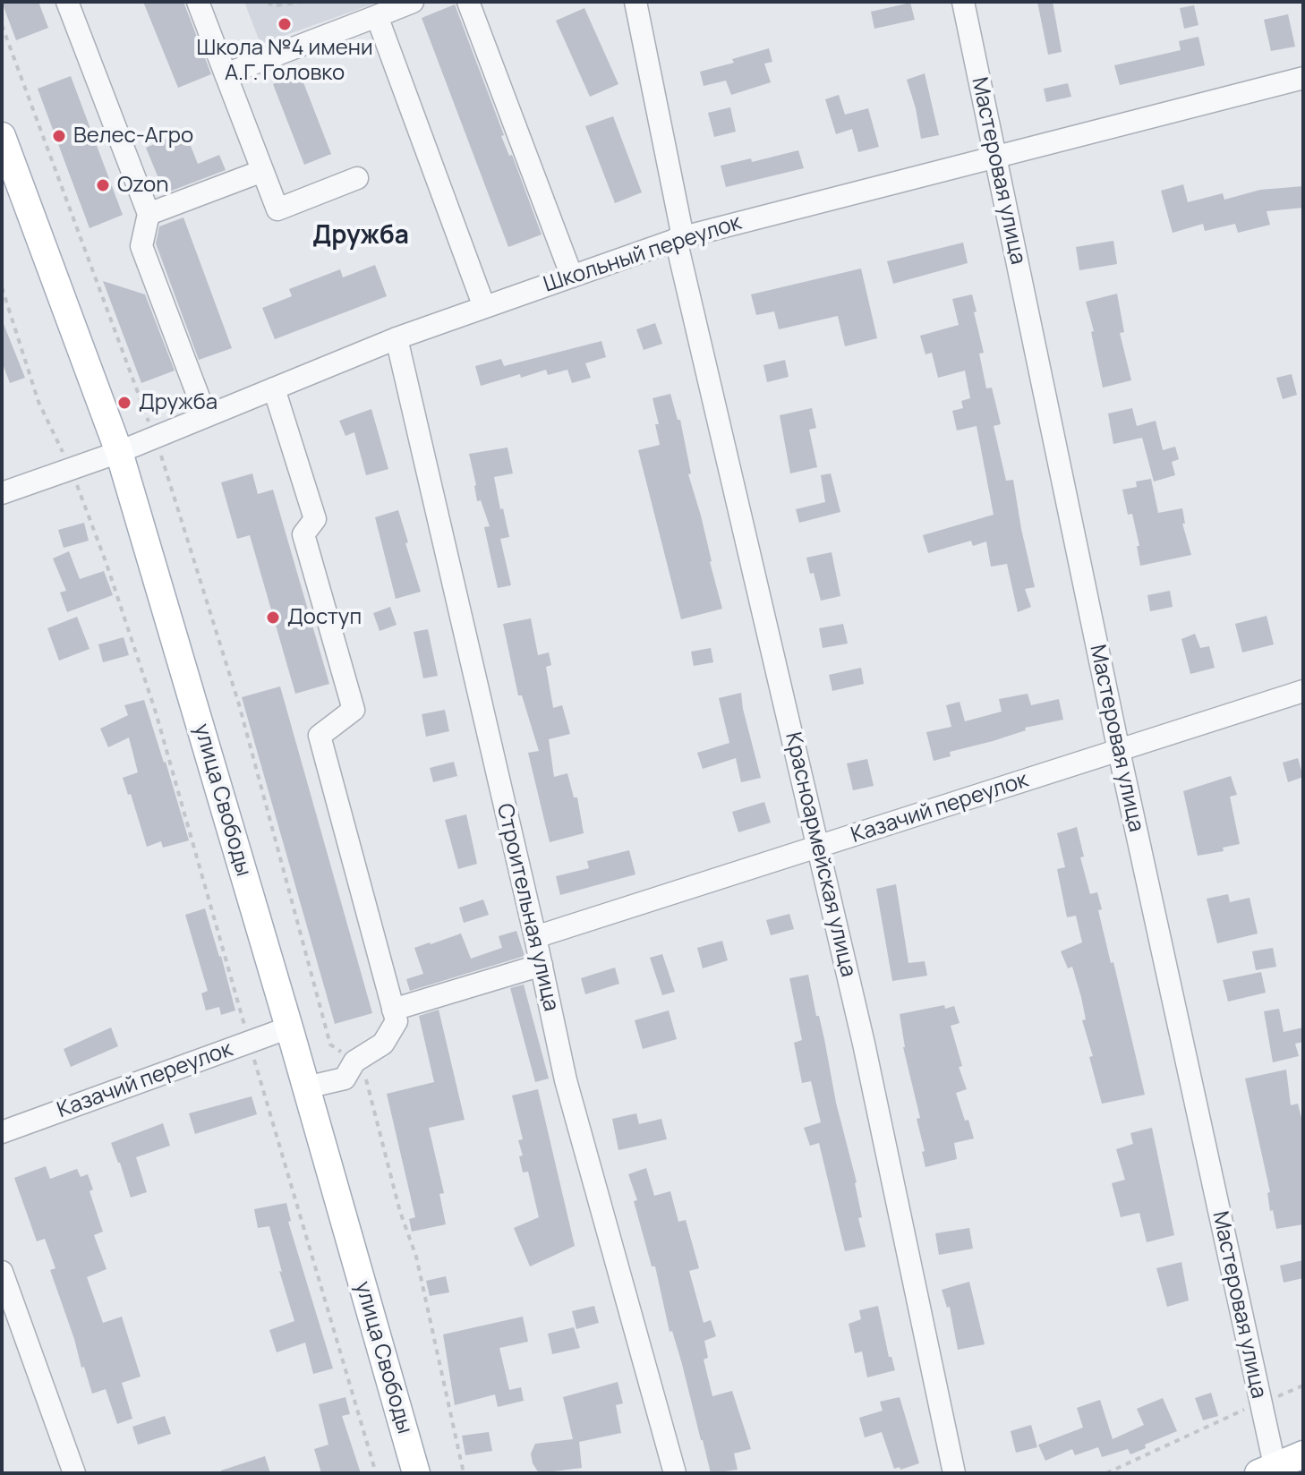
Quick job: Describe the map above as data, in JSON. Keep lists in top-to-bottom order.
{
  "streets": {
    "main road": ["улица Свободы"],
    "street": [
      "Мастеровая улица",
      "Школьный переулок",
      "Казачий переулок",
      "Красноармейская улица",
      "Строительная улица"
    ]
  },
  "crossings": [
    ["Мастеровая улица", "Школьный переулок"],
    ["Мастеровая улица", "Казачий переулок"],
    ["Школьный переулок", "улица Свободы"],
    ["Школьный переулок", "Красноармейская улица"],
    ["Школьный переулок", "Строительная улица"],
    ["улица Свободы", "Казачий переулок"],
    ["Казачий переулок", "Красноармейская улица"],
    ["Казачий переулок", "Строительная улица"]
  ],
  "districts": ["Дружба"],
  "places": [
    "Школа №4 имени А.Г. Головко",
    "Велес-Агро",
    "Ozon",
    "Дружба",
    "Доступ"
  ]
}
